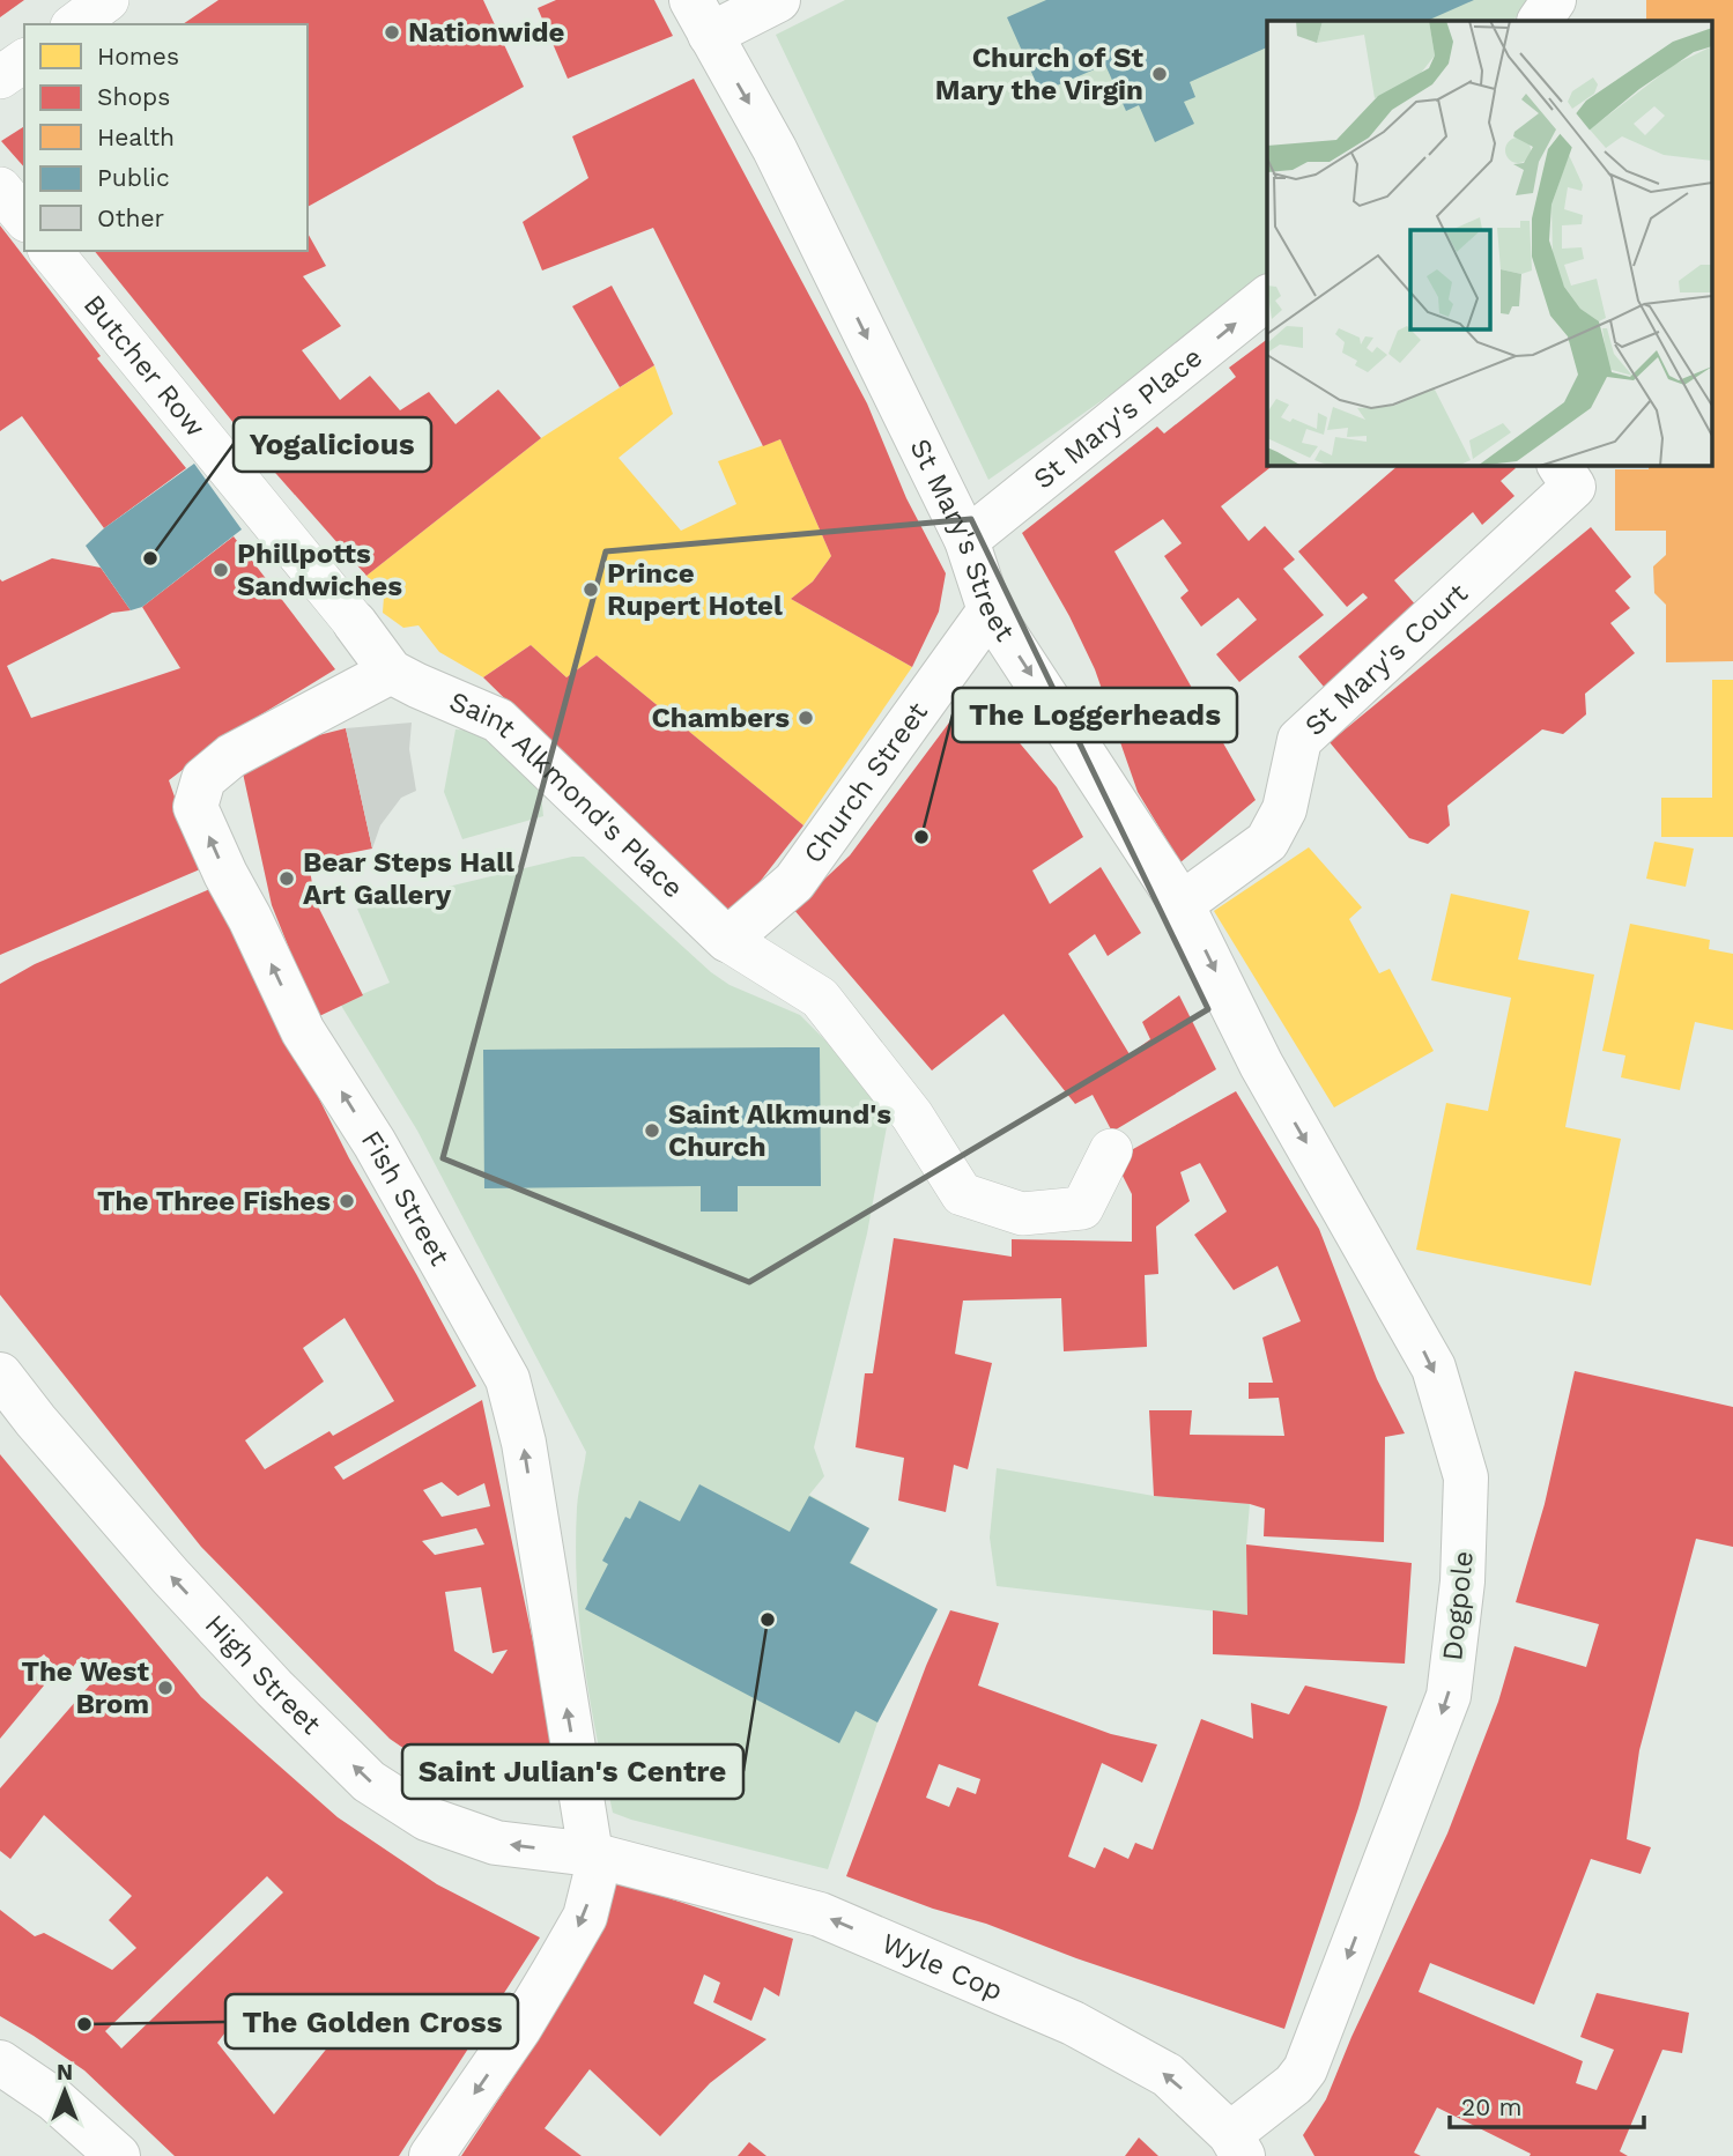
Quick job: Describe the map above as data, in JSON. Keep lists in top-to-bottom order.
{
  "streets": {
    "street": [
      "Butcher Row",
      "St Mary's Place",
      "St Mary's Street",
      "St Mary's Court",
      "Church Street",
      "Saint Alkmond's Place",
      "Fish Street",
      "Dogpole",
      "High Street",
      "Wyle Cop"
    ]
  },
  "crossings": [
    ["Butcher Row", "Saint Alkmond's Place"],
    ["Butcher Row", "Fish Street"],
    ["St Mary's Place", "St Mary's Street"],
    ["St Mary's Street", "St Mary's Court"],
    ["St Mary's Street", "Church Street"],
    ["St Mary's Street", "Dogpole"],
    ["Church Street", "Saint Alkmond's Place"],
    ["Saint Alkmond's Place", "Fish Street"],
    ["Fish Street", "High Street"],
    ["Fish Street", "Wyle Cop"],
    ["Dogpole", "Wyle Cop"],
    ["High Street", "Wyle Cop"]
  ],
  "one_way": [
    "St Mary's Place",
    "St Mary's Street",
    "Fish Street",
    "Dogpole",
    "High Street",
    "Wyle Cop"
  ],
  "places": [
    "Nationwide",
    "Church of St Mary the Virgin",
    "Yogalicious",
    "Phillpotts Sandwiches",
    "Prince Rupert Hotel",
    "Chambers",
    "The Loggerheads",
    "Bear Steps Hall Art Gallery",
    "Saint Alkmund's Church",
    "The Three Fishes",
    "Saint Julian's Centre",
    "The West Brom",
    "The Golden Cross"
  ],
  "legend": [
    "Homes",
    "Shops",
    "Health",
    "Public",
    "Other"
  ],
  "scale_bar": "20 m",
  "north": "top"
}
